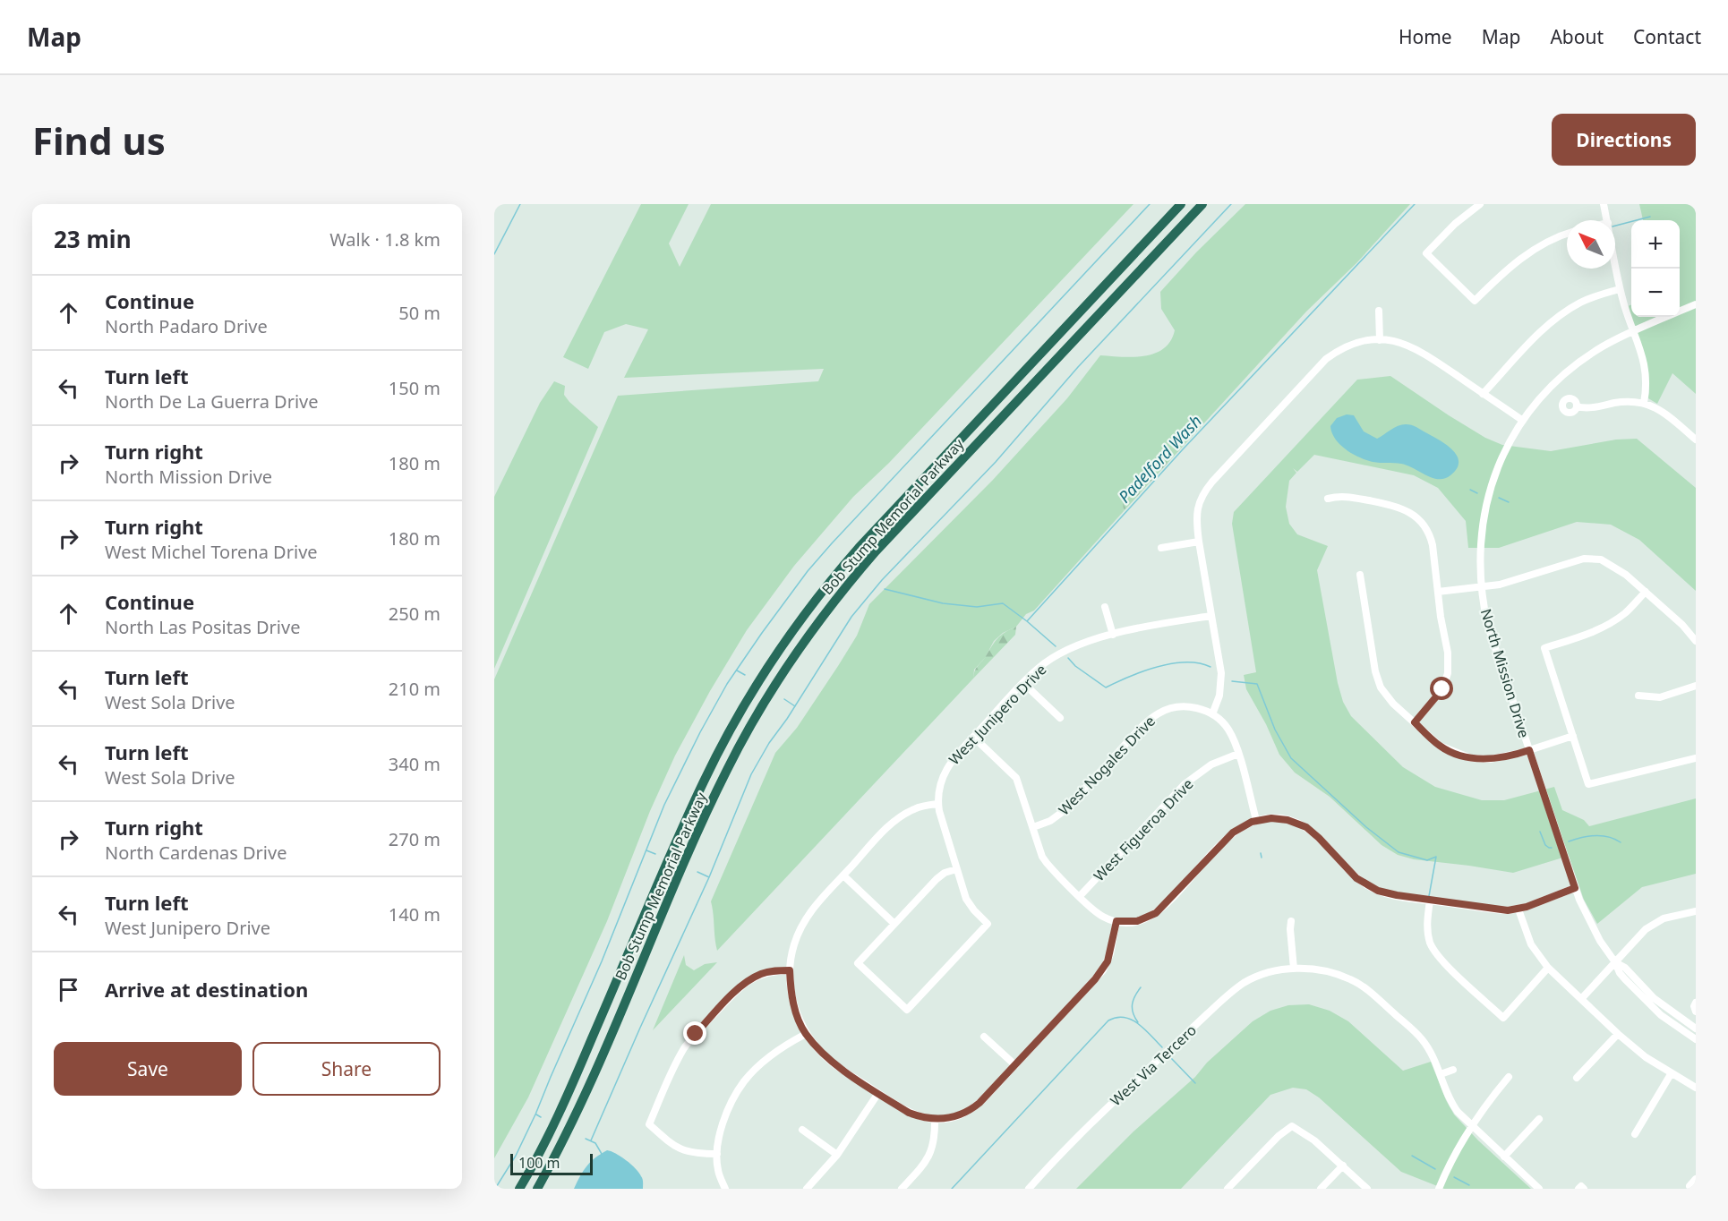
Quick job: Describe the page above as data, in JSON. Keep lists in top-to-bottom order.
{
  "streets": {
    "highway": ["Bob Stump Memorial Parkway"],
    "street": [
      "North Mission Drive",
      "West Junipero Drive",
      "West Nogales Drive",
      "West Figueroa Drive",
      "West Via Tercero"
    ]
  },
  "water": ["Padelford Wash"],
  "scale_bar": "100 m",
  "north": "top left",
  "page": {
    "header": "Map",
    "nav": [
      "Home",
      "Map",
      "About",
      "Contact"
    ],
    "buttons": [
      "Directions",
      ["Save", "Share"]
    ],
    "title": "Find us",
    "heading": ["23 min", "Walk · 1.8 km"],
    "map_buttons": ["+", "−"],
    "list": [
      ["Continue", "North Padaro Drive", "50 m"],
      ["Turn left", "North De La Guerra Drive", "150 m"],
      ["Turn right", "North Mission Drive", "180 m"],
      ["Turn right", "West Michel Torena Drive", "180 m"],
      ["Continue", "North Las Positas Drive", "250 m"],
      ["Turn left", "West Sola Drive", "210 m"],
      ["Turn left", "West Sola Drive", "340 m"],
      ["Turn right", "North Cardenas Drive", "270 m"],
      ["Turn left", "West Junipero Drive", "140 m"],
      "Arrive at destination"
    ],
    "scale": "100 m"
  }
}
